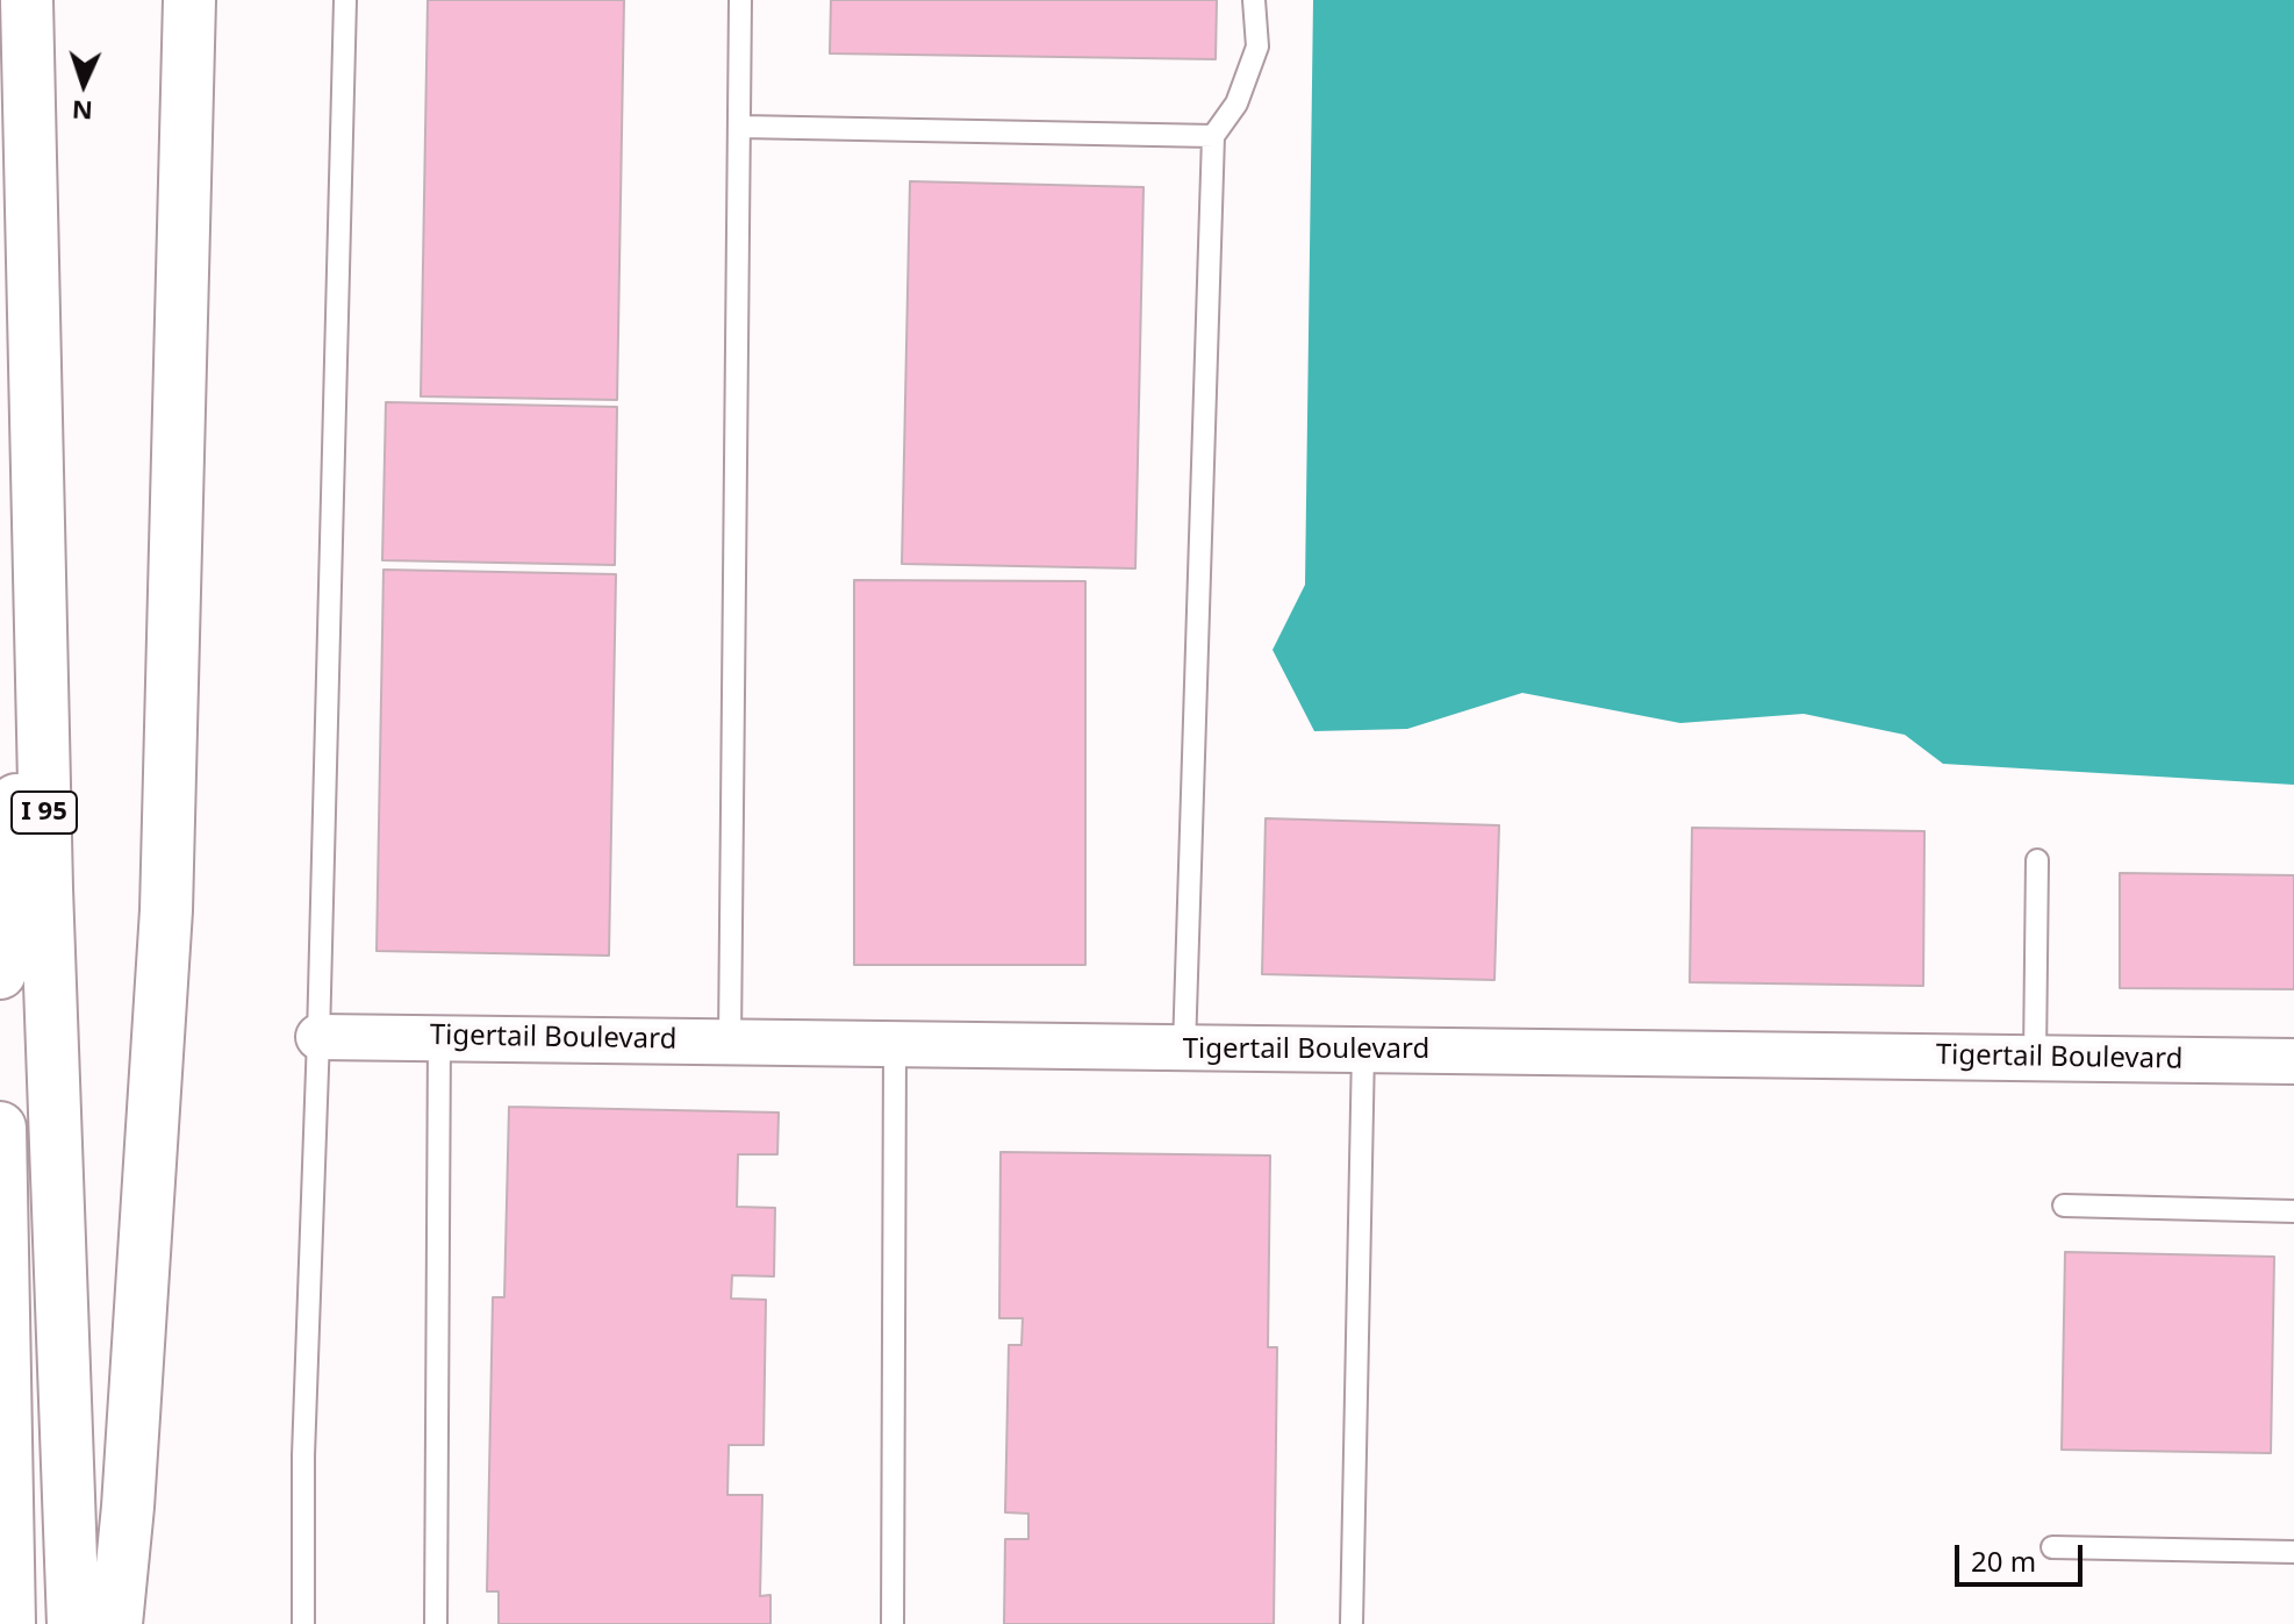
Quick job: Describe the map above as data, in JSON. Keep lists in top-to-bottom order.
{
  "streets": {
    "highway": ["I 95"],
    "street": ["Tigertail Boulevard"]
  },
  "scale_bar": "20 m",
  "north": "bottom"
}
